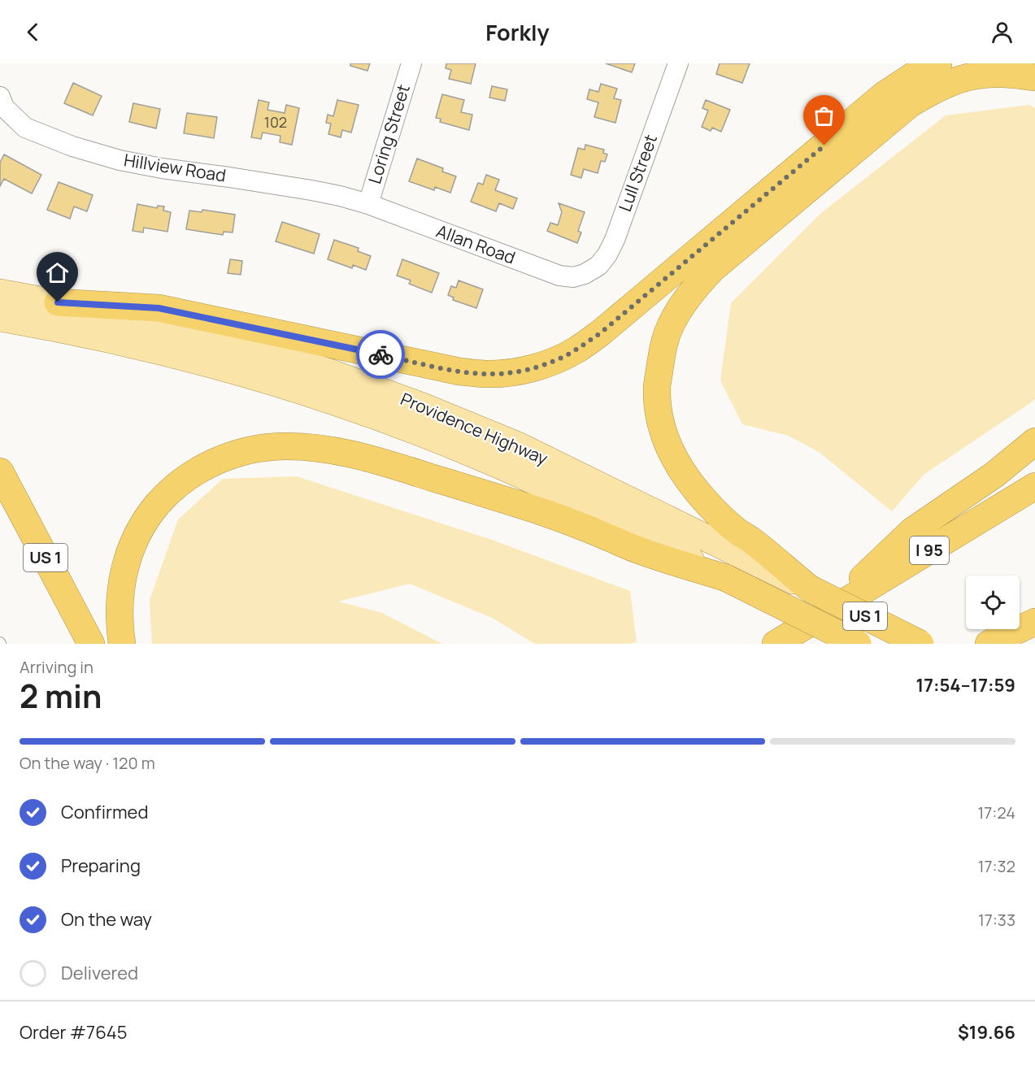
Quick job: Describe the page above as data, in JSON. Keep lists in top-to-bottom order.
{
  "streets": {
    "highway": ["Providence Highway", "I 95", "US 1"],
    "street": [
      "Loring Street",
      "Hillview Road",
      "Lull Street",
      "Allan Road"
    ]
  },
  "crossings": [
    ["Loring Street", "Hillview Road"],
    ["Loring Street", "Allan Road"],
    ["Hillview Road", "Allan Road"],
    ["Lull Street", "Allan Road"],
    ["Providence Highway", "US 1"]
  ],
  "house_numbers": ["102"],
  "page": {
    "header": "Forkly",
    "heading": ["2 min", "Arriving in", "17:54–17:59"],
    "panel": ["Order #7645", "$19.66"],
    "bar": "On the way · 120 m",
    "list": [
      ["Confirmed", "17:24"],
      ["Preparing", "17:32"],
      ["On the way", "17:33"],
      "Delivered"
    ]
  }
}
